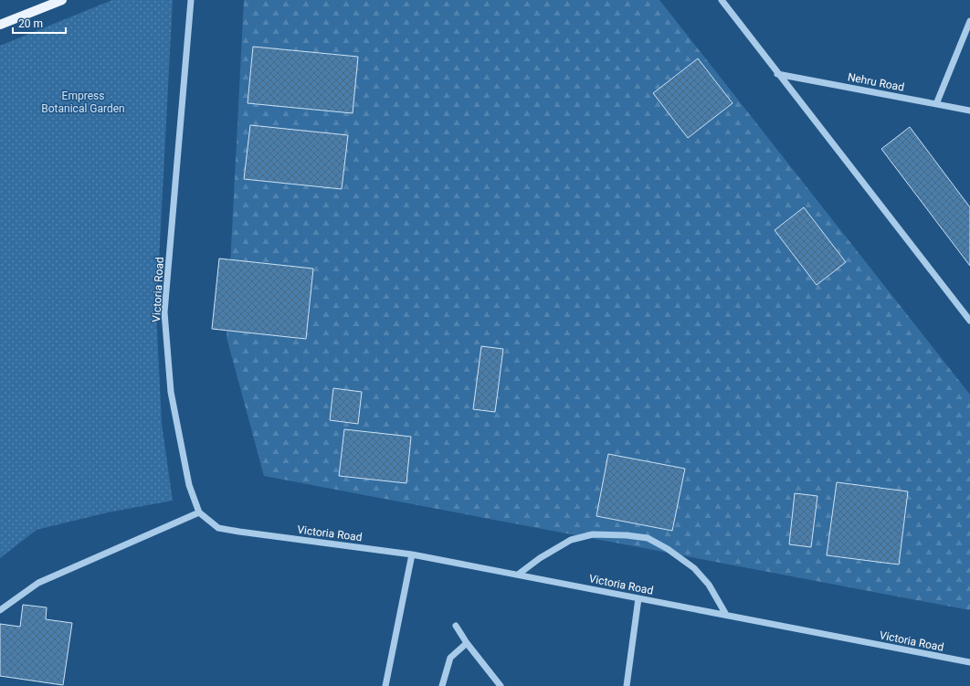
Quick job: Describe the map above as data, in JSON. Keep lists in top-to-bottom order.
{
  "streets": {
    "street": ["Nehru Road", "Victoria Road"]
  },
  "parks": ["Empress Botanical Garden"],
  "scale_bar": "20 m"
}
